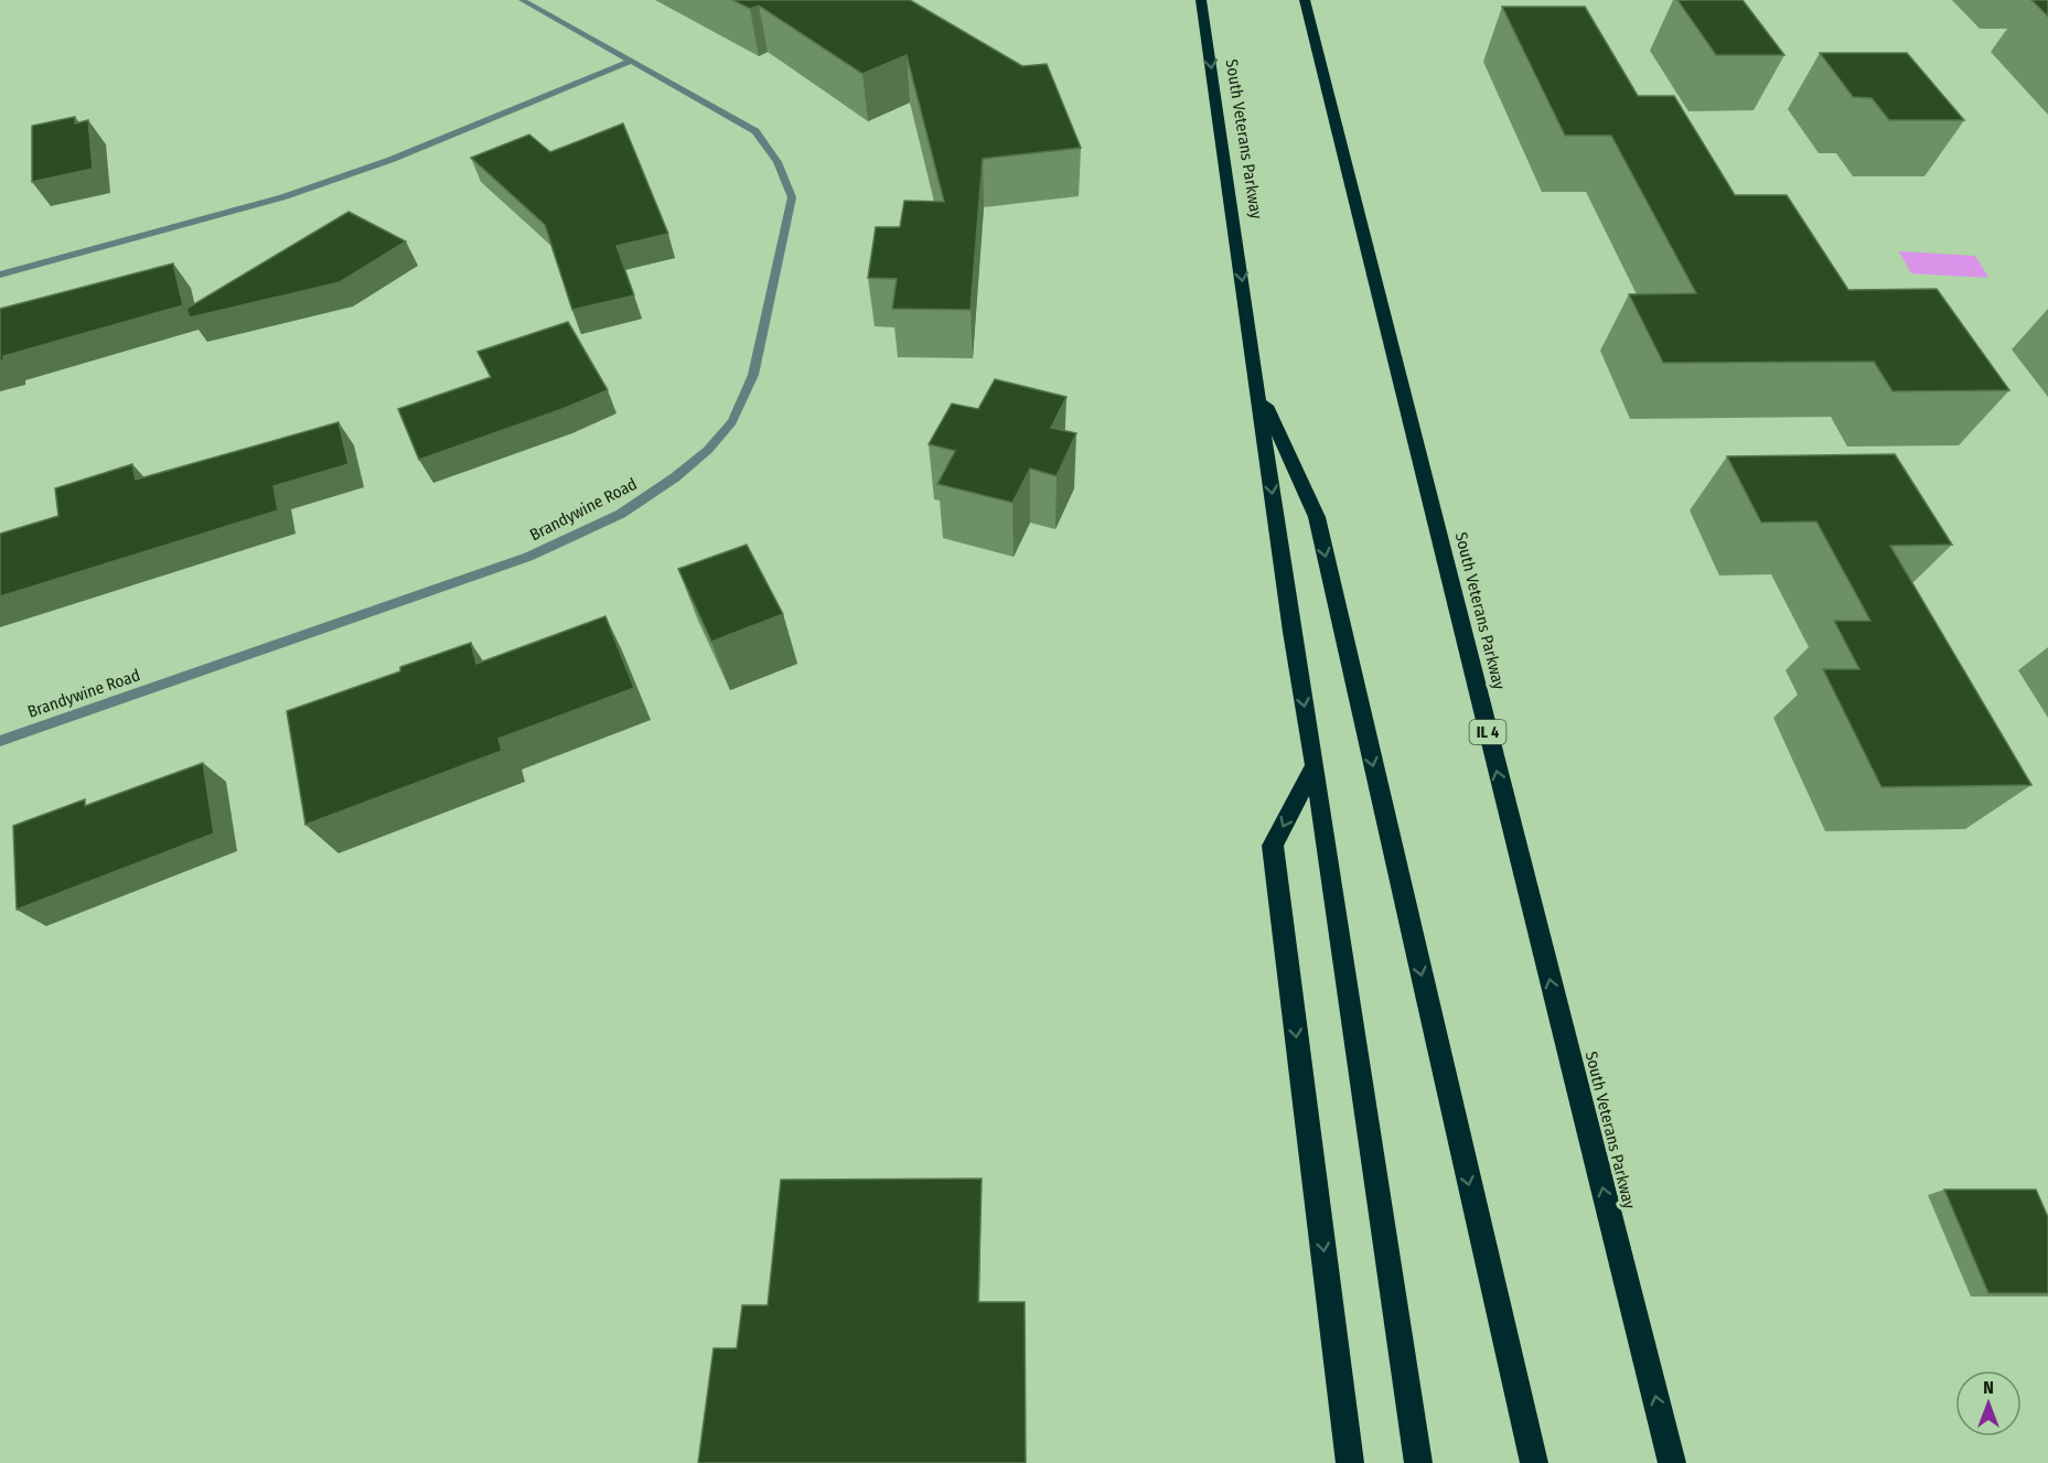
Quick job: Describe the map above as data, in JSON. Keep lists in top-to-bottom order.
{
  "streets": {
    "highway": ["South Veterans Parkway", "IL 4"],
    "street": ["Brandywine Road"]
  },
  "north": "top"
}
